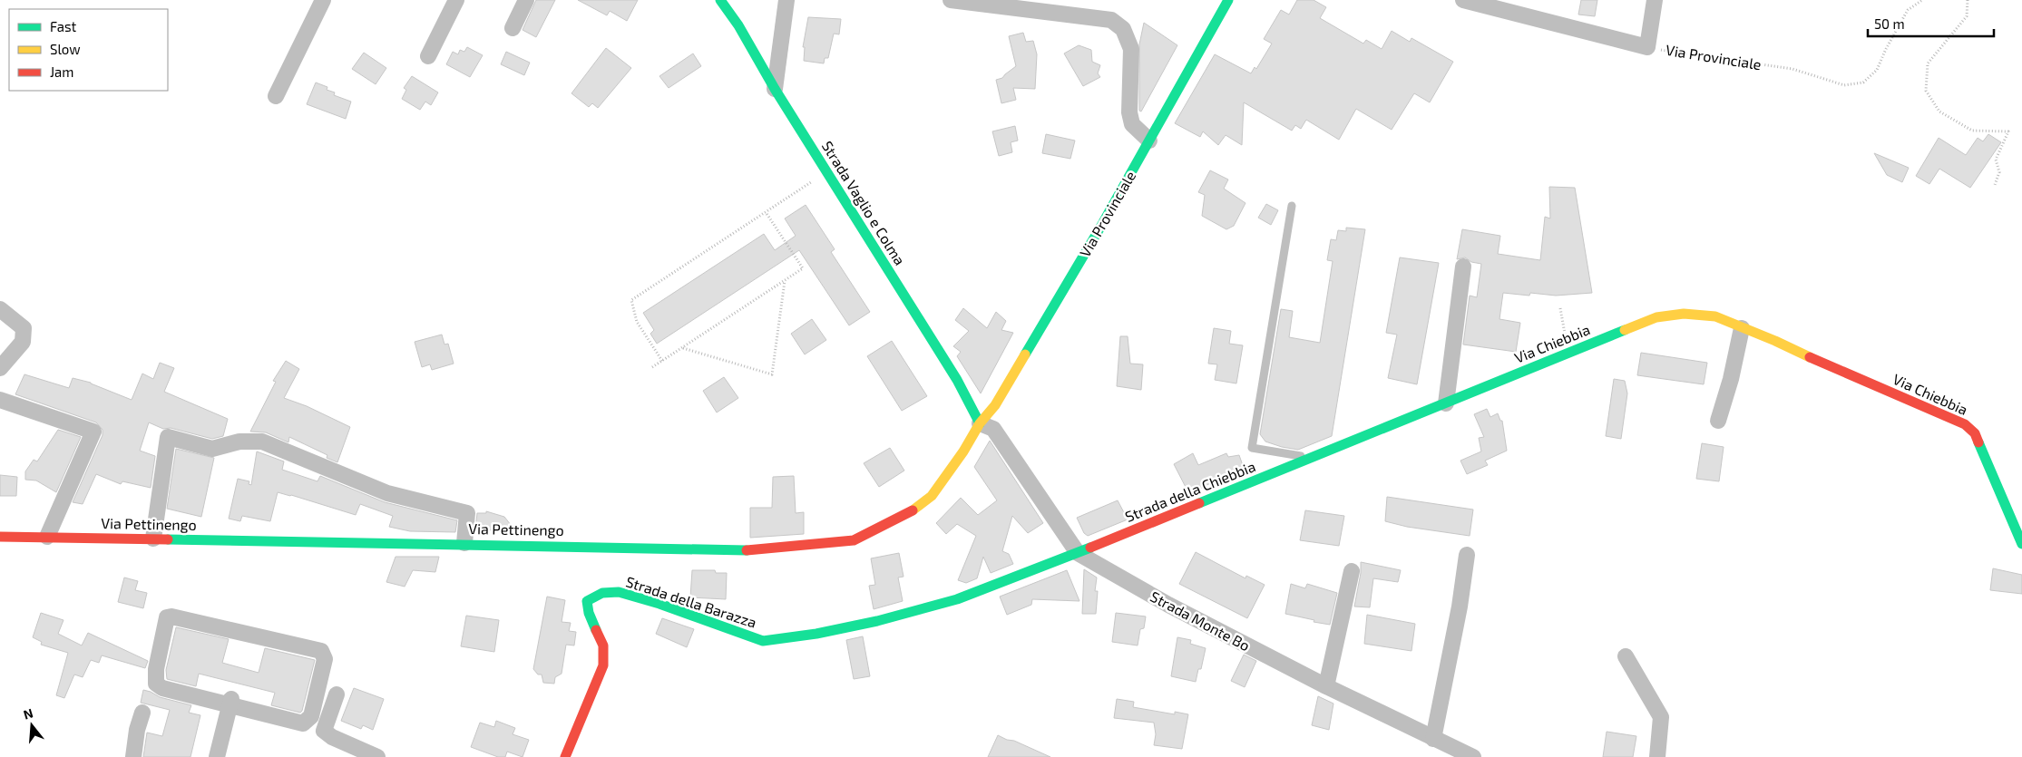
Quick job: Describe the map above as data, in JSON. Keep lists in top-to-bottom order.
{
  "streets": {
    "street": [
      "Via Provinciale",
      "Strada Vaglio e Colma",
      "Via Chiebbia",
      "Strada della Chiebbia",
      "Via Pettinengo",
      "Strada della Barazza",
      "Strada Monte Bo"
    ]
  },
  "crossings": [
    ["Via Provinciale", "Strada Vaglio e Colma"],
    ["Via Provinciale", "Via Pettinengo"],
    ["Via Provinciale", "Strada Monte Bo"],
    ["Strada Vaglio e Colma", "Via Pettinengo"],
    ["Strada Vaglio e Colma", "Strada Monte Bo"],
    ["Via Chiebbia", "Strada della Chiebbia"],
    ["Strada della Chiebbia", "Strada della Barazza"],
    ["Strada della Chiebbia", "Strada Monte Bo"],
    ["Via Pettinengo", "Strada Monte Bo"],
    ["Strada della Barazza", "Strada Monte Bo"]
  ],
  "legend": ["Fast", "Slow", "Jam"],
  "scale_bar": "50 m",
  "north": "top"
}
